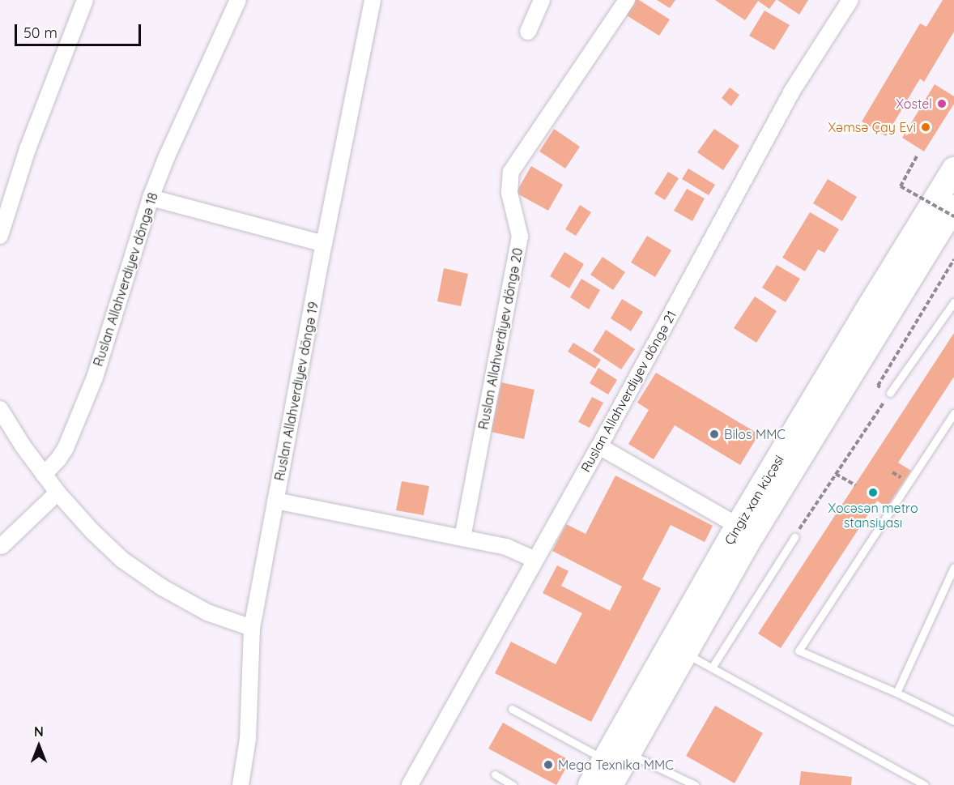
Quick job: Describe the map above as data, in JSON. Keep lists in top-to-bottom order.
{
  "streets": {
    "main road": ["Çingiz xan küçəsi"],
    "street": [
      "Ruslan Allahverdiyev döngə 18",
      "Ruslan Allahverdiyev döngə 20",
      "Ruslan Allahverdiyev döngə 19",
      "Ruslan Allahverdiyev döngə 21"
    ]
  },
  "places": [
    "Xostel",
    "Xəmsə Çay Evi",
    "Bilos MMC",
    "Xocəsən metro stansiyası",
    "Mega Texnika MMC"
  ],
  "scale_bar": "50 m",
  "north": "top"
}
